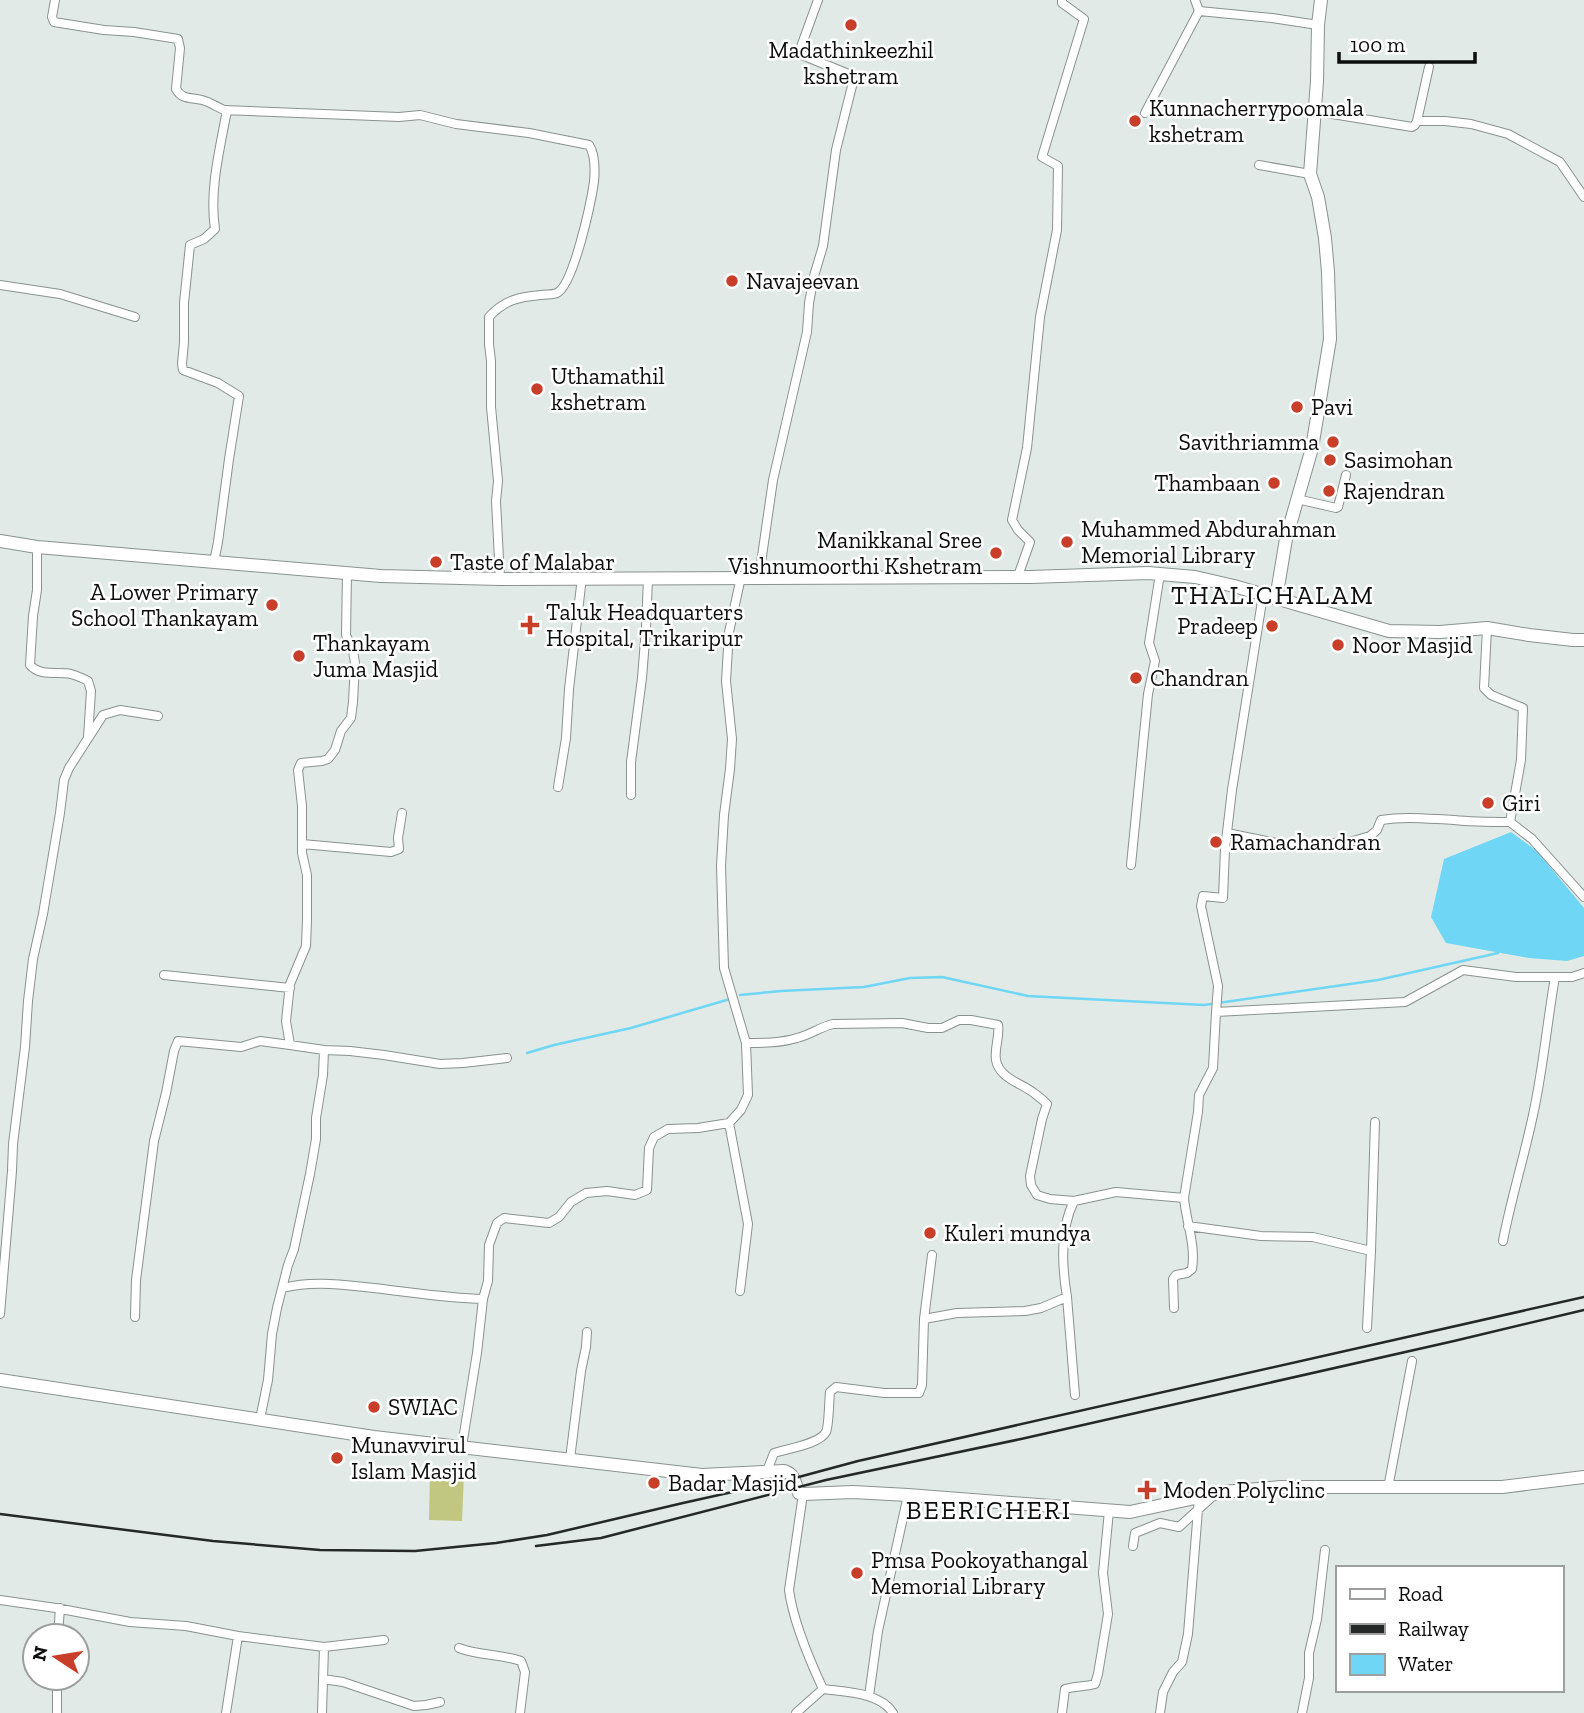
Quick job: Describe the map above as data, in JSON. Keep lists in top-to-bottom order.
{
  "districts": ["THALICHALAM", "BEERICHERI"],
  "places": {
    "other": [
      "Madathinkeezhil kshetram",
      "Kunnacherrypoomala kshetram",
      "Navajeevan",
      "Uthamathil kshetram",
      "Pavi",
      "Savithriamma",
      "Sasimohan",
      "Thambaan",
      "Rajendran",
      "Muhammed Abdurahman Memorial Library",
      "Manikkanal Sree Vishnumoorthi Kshetram",
      "Taste of Malabar",
      "A Lower Primary School Thankayam",
      "Pradeep",
      "Noor Masjid",
      "Thankayam Juma Masjid",
      "Chandran",
      "Giri",
      "Ramachandran",
      "Kuleri mundya",
      "SWIAC",
      "Munavvirul Islam Masjid",
      "Badar Masjid",
      "Pmsa Pookoyathangal Memorial Library"
    ],
    "health": ["Taluk Headquarters Hospital, Trikaripur", "Moden Polyclinc"]
  },
  "legend": ["Road", "Railway", "Water"],
  "scale_bar": "100 m",
  "north": "left"
}
